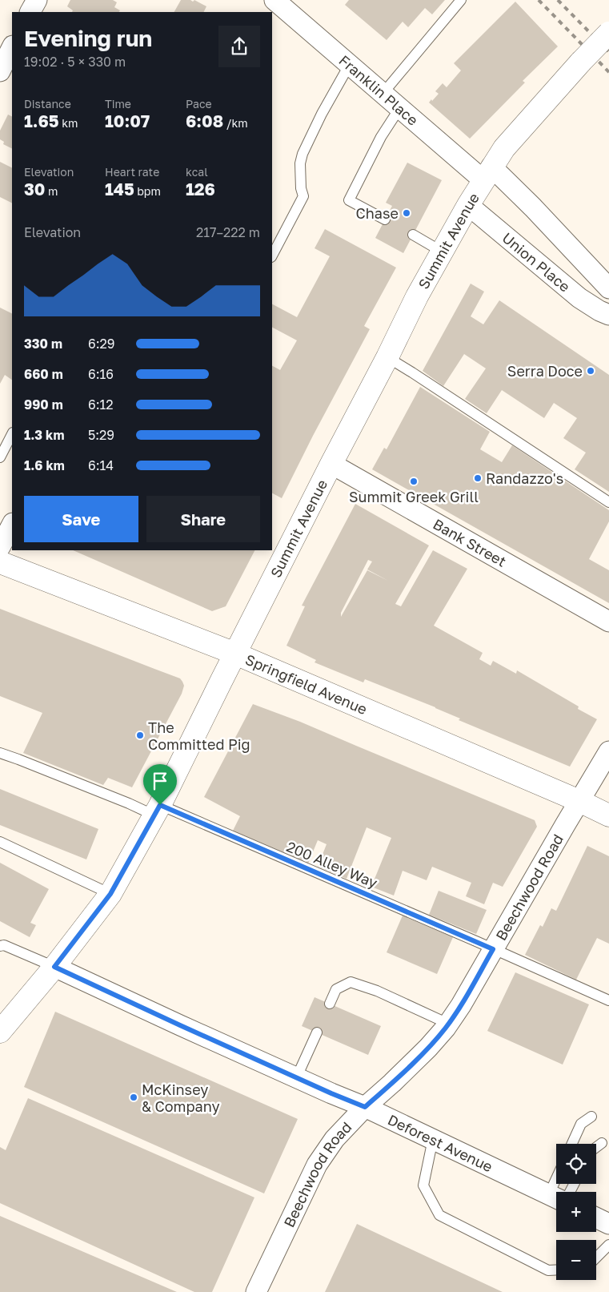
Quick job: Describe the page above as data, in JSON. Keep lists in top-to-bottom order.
{
  "streets": {
    "street": [
      "Franklin Place",
      "Summit Avenue",
      "Union Place",
      "Bank Street",
      "Springfield Avenue",
      "Beechwood Road",
      "Deforest Avenue"
    ],
    "lane": ["200 Alley Way"]
  },
  "crossings": [
    ["Franklin Place", "Summit Avenue"],
    ["Summit Avenue", "Union Place"],
    ["Summit Avenue", "Bank Street"],
    ["Summit Avenue", "Springfield Avenue"],
    ["Summit Avenue", "200 Alley Way"],
    ["Summit Avenue", "Deforest Avenue"],
    ["Springfield Avenue", "Beechwood Road"],
    ["200 Alley Way", "Beechwood Road"],
    ["Beechwood Road", "Deforest Avenue"]
  ],
  "places": [
    "Chase",
    "Serra Doce",
    "Randazzo's",
    "Summit Greek Grill",
    "The Committed Pig",
    "McKinsey & Company"
  ],
  "page": {
    "heading": ["Evening run", "19:02 · 5 × 330 m"],
    "stats": [
      ["Distance", "1.65 km"],
      ["Time", "10:07"],
      ["Pace", "6:08 /km"],
      ["Elevation", "30 m"],
      ["Heart rate", "145 bpm"],
      ["kcal", "126"]
    ],
    "chart": ["Elevation", "217–222 m"],
    "list": [
      {
        "name": "330 m",
        "note": "6:29"
      },
      {
        "name": "660 m",
        "note": "6:16"
      },
      {
        "name": "990 m",
        "note": "6:12"
      },
      {
        "name": "1.3 km",
        "note": "5:29"
      },
      {
        "name": "1.6 km",
        "note": "6:14"
      }
    ],
    "buttons": ["Save", "Share"],
    "map_buttons": ["+", "−"]
  }
}
